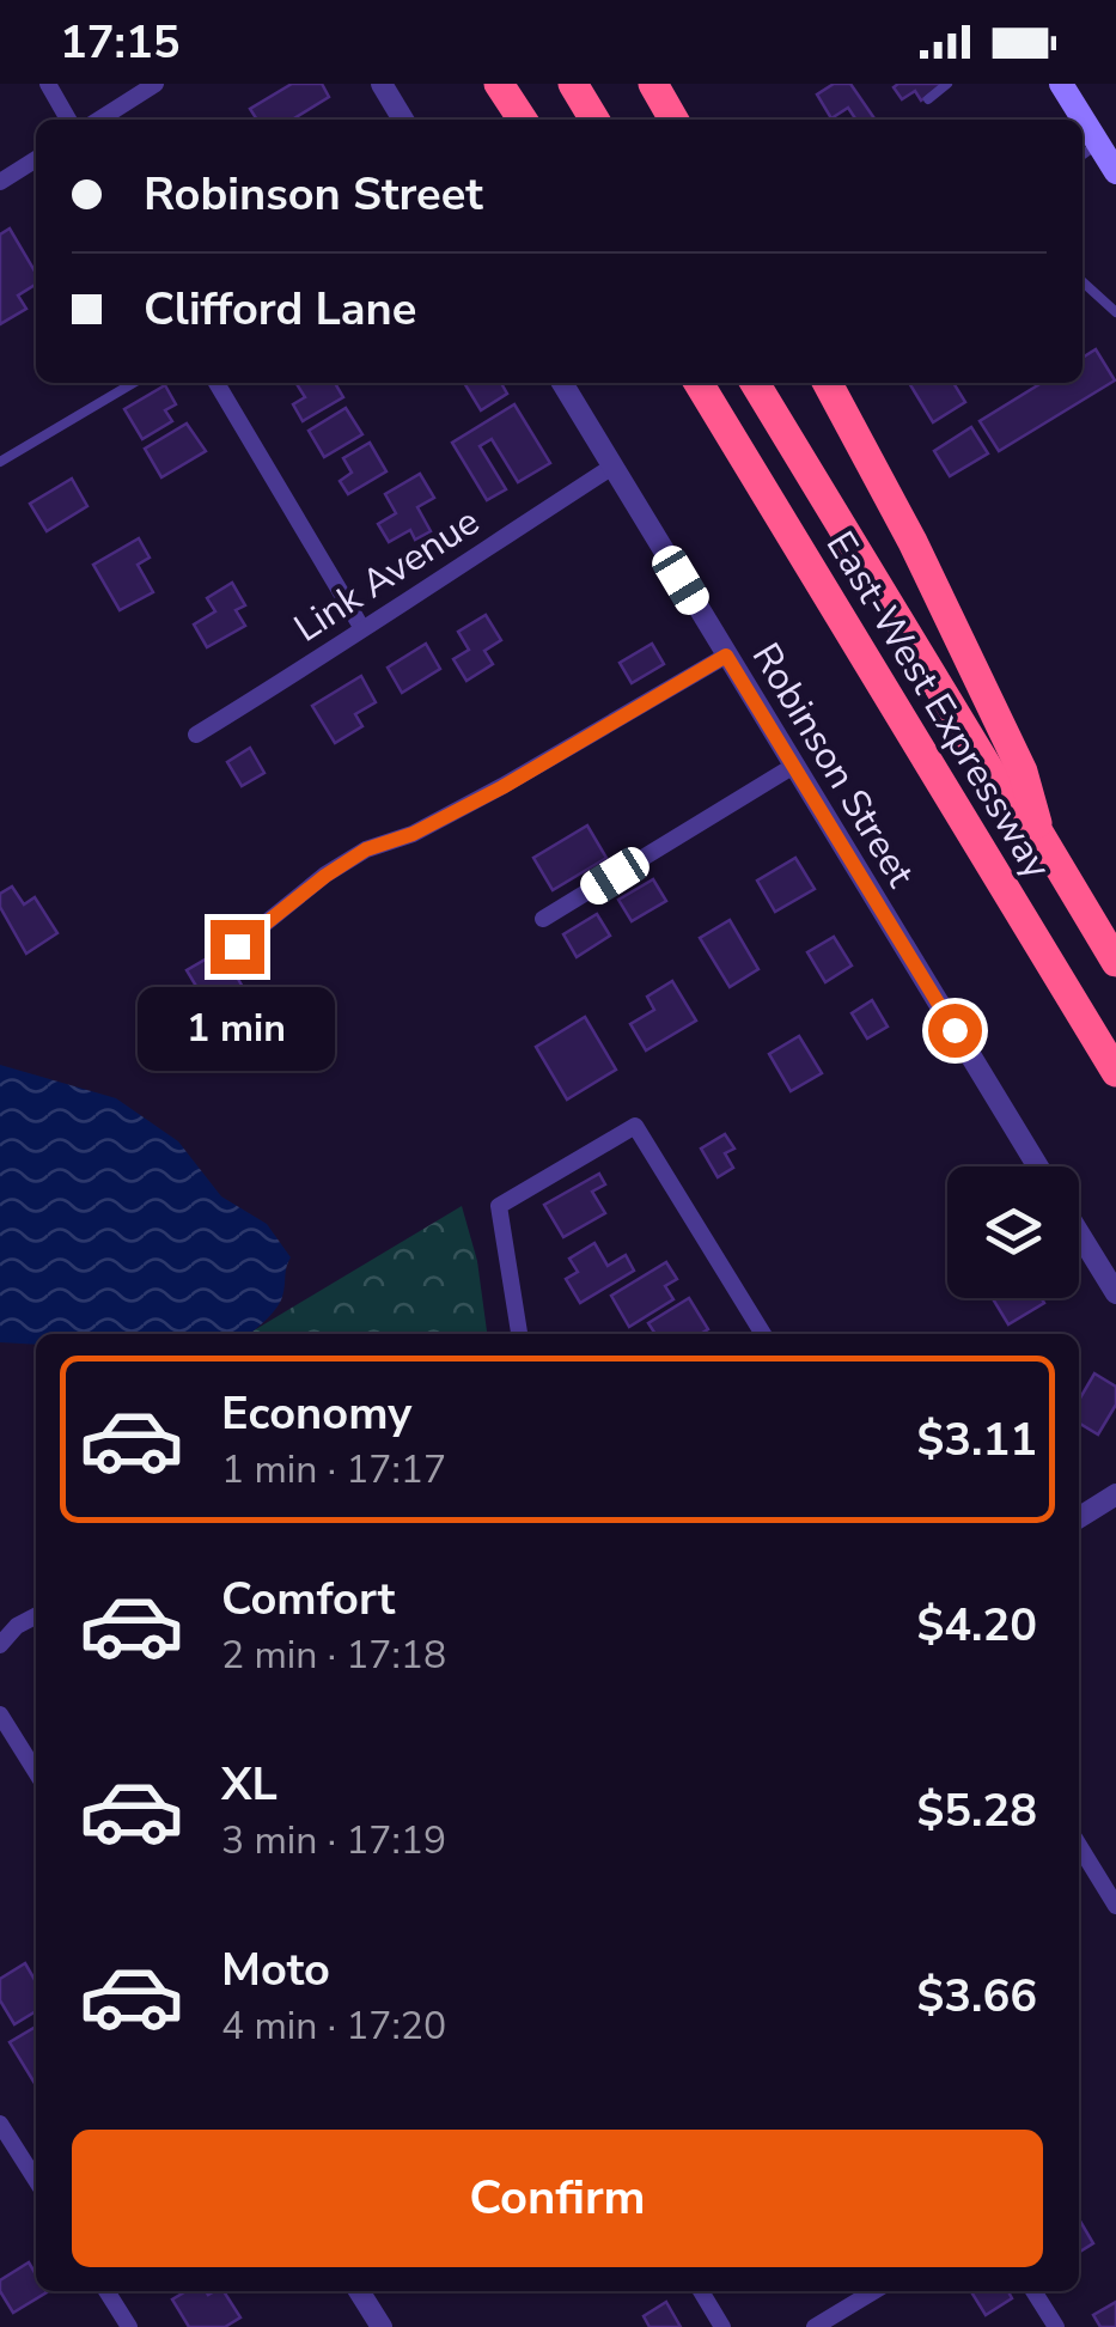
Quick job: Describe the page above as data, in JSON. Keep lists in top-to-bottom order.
{
  "streets": {
    "highway": ["East-West Expressway"],
    "street": ["Link Avenue", "Robinson Street"]
  },
  "crossings": [
    ["Link Avenue", "Robinson Street"]
  ],
  "page": {
    "status": "17:15",
    "banner": ["Robinson Street", "Clifford Lane"],
    "bubble": "1 min",
    "list": [
      {
        "name": "Economy",
        "note": "1 min · 17:17",
        "value": "$3.11"
      },
      {
        "name": "Comfort",
        "note": "2 min · 17:18",
        "value": "$4.20"
      },
      {
        "name": "XL",
        "note": "3 min · 17:19",
        "value": "$5.28"
      },
      {
        "name": "Moto",
        "note": "4 min · 17:20",
        "value": "$3.66"
      }
    ],
    "buttons": "Confirm"
  }
}
